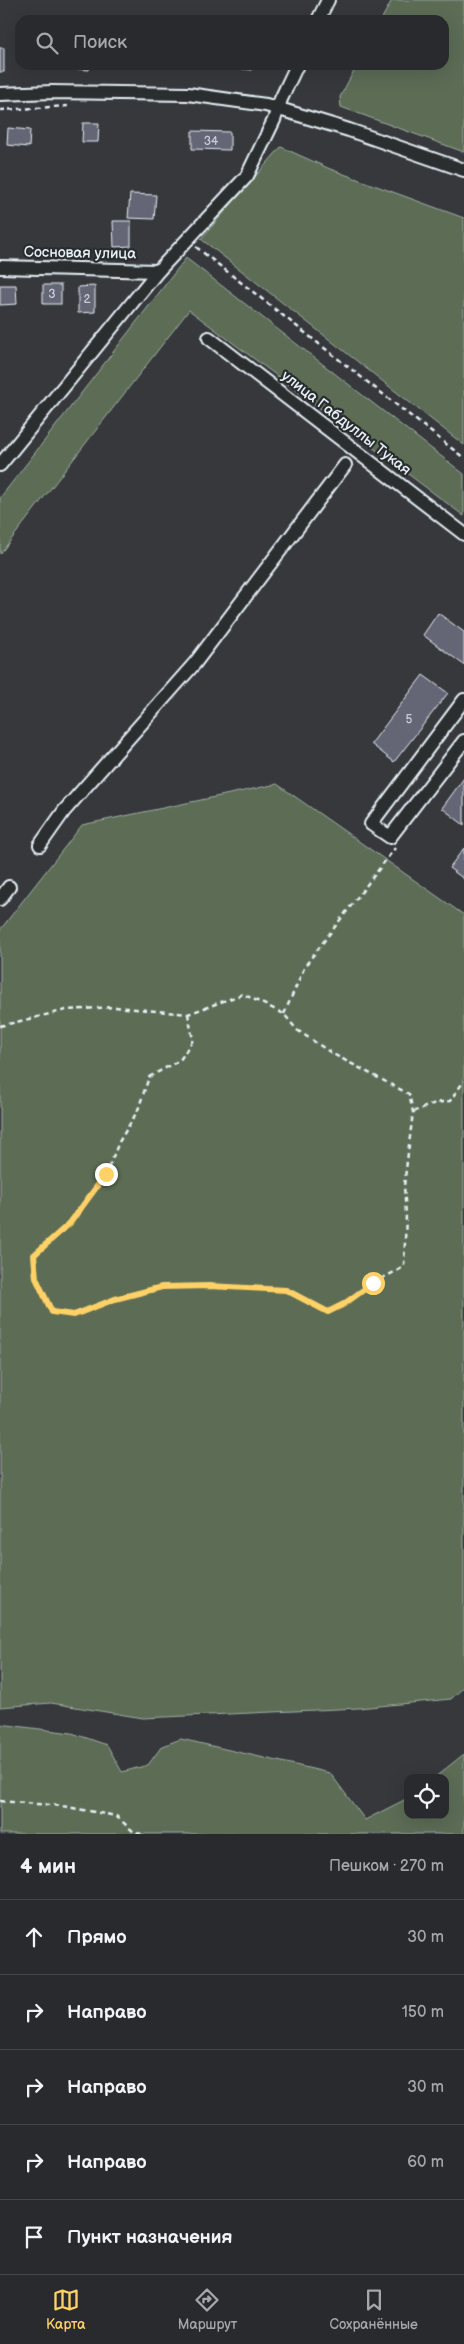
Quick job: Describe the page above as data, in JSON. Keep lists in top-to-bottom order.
{
  "streets": {
    "street": ["Сосновая улица", "улица Габдуллы Тукая"]
  },
  "house_numbers": [
    "34",
    "3",
    "2",
    "5"
  ],
  "page": {
    "search": "Поиск",
    "heading": ["4 мин", "Пешком · 270 m"],
    "list": [
      ["Прямо", "30 m"],
      ["Направо", "150 m"],
      ["Направо", "30 m"],
      ["Направо", "60 m"],
      "Пункт назначения"
    ],
    "nav": ["Карта", "Маршрут", "Сохранённые"]
  }
}
